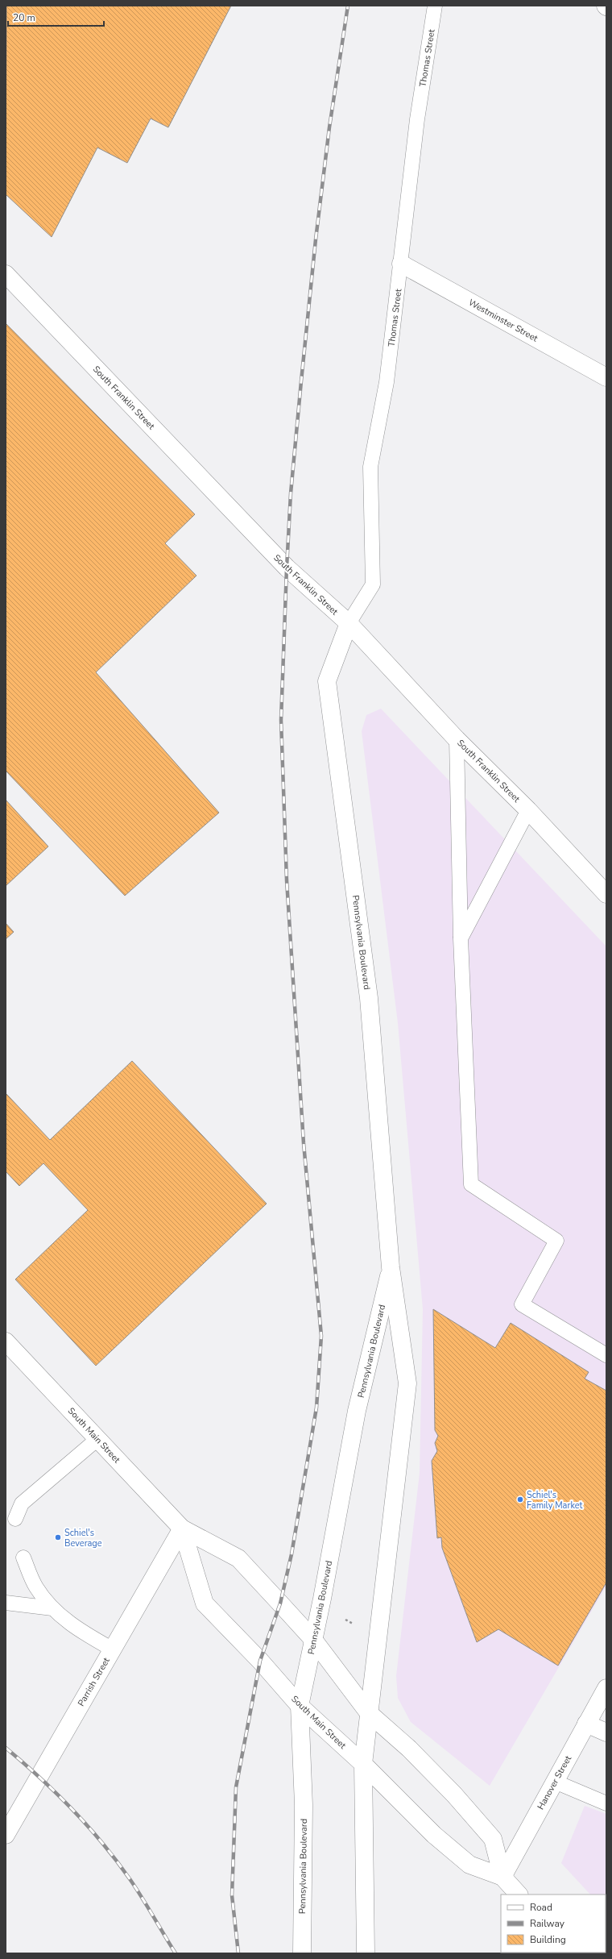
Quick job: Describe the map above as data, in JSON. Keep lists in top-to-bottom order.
{
  "streets": {
    "street": [
      "Westminster Street",
      "South Franklin Street",
      "Pennsylvania Boulevard",
      "South Main Street",
      "Parrish Street",
      "Hanover Street"
    ],
    "lane": ["Thomas Street"]
  },
  "crossings": [
    ["Thomas Street", "Westminster Street"],
    ["Thomas Street", "South Franklin Street"],
    ["Thomas Street", "Pennsylvania Boulevard"],
    ["South Franklin Street", "Pennsylvania Boulevard"],
    ["Pennsylvania Boulevard", "South Main Street"],
    ["South Main Street", "Parrish Street"],
    ["South Main Street", "Hanover Street"]
  ],
  "places": ["Schiel's Family Market", "Schiel's Beverage"],
  "legend": ["Road", "Railway", "Building"],
  "scale_bar": "20 m"
}
